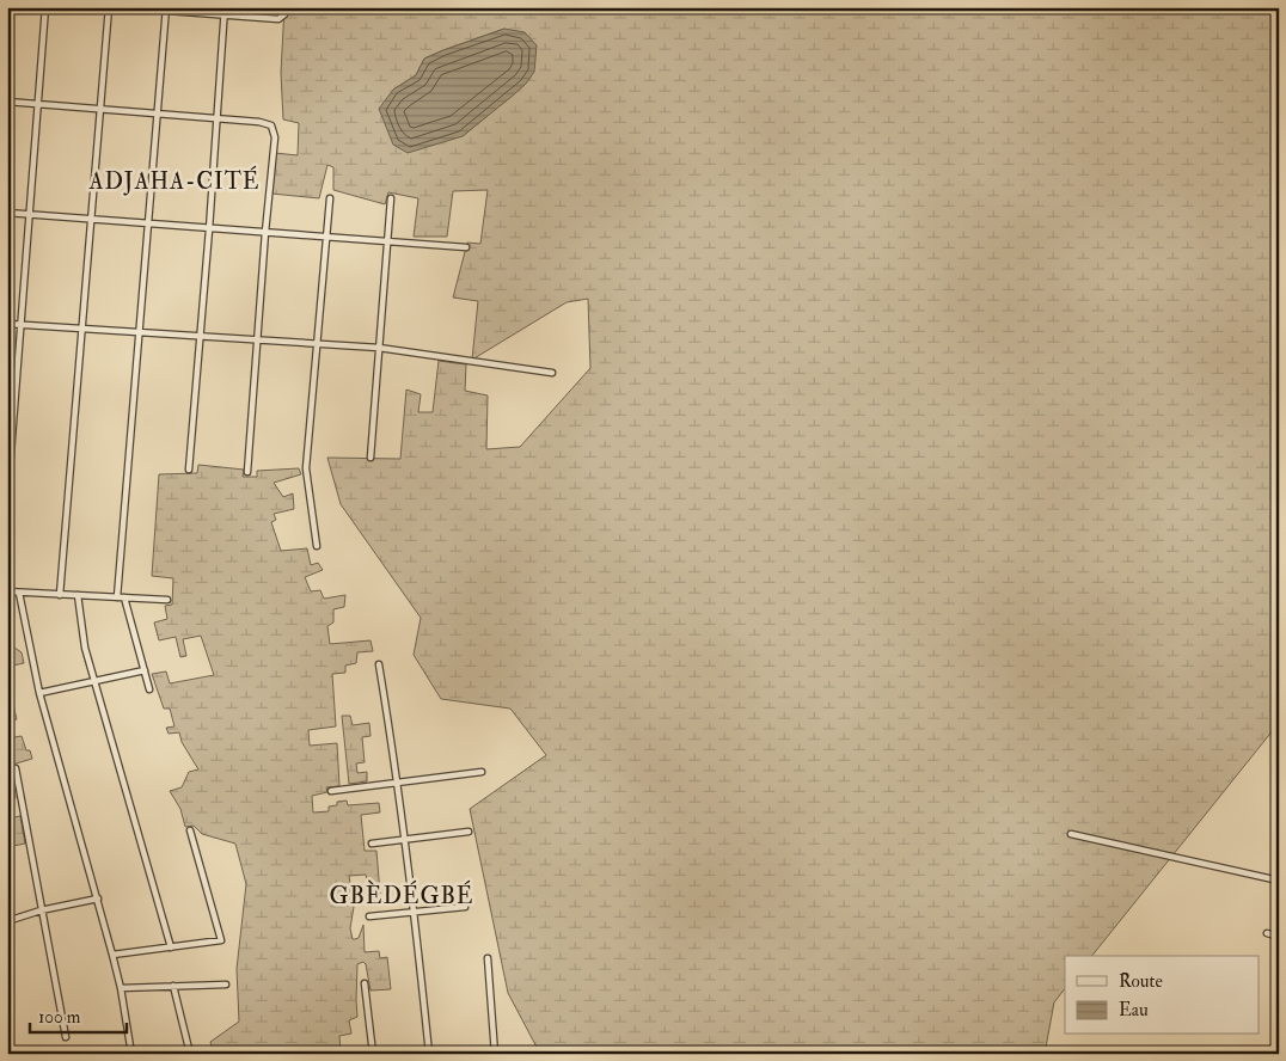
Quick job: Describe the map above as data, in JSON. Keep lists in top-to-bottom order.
{
  "districts": ["ADJAHA-CITÉ", "GBÈDÉGBÉ"],
  "legend": ["Route", "Eau"],
  "scale_bar": "100 m"
}
